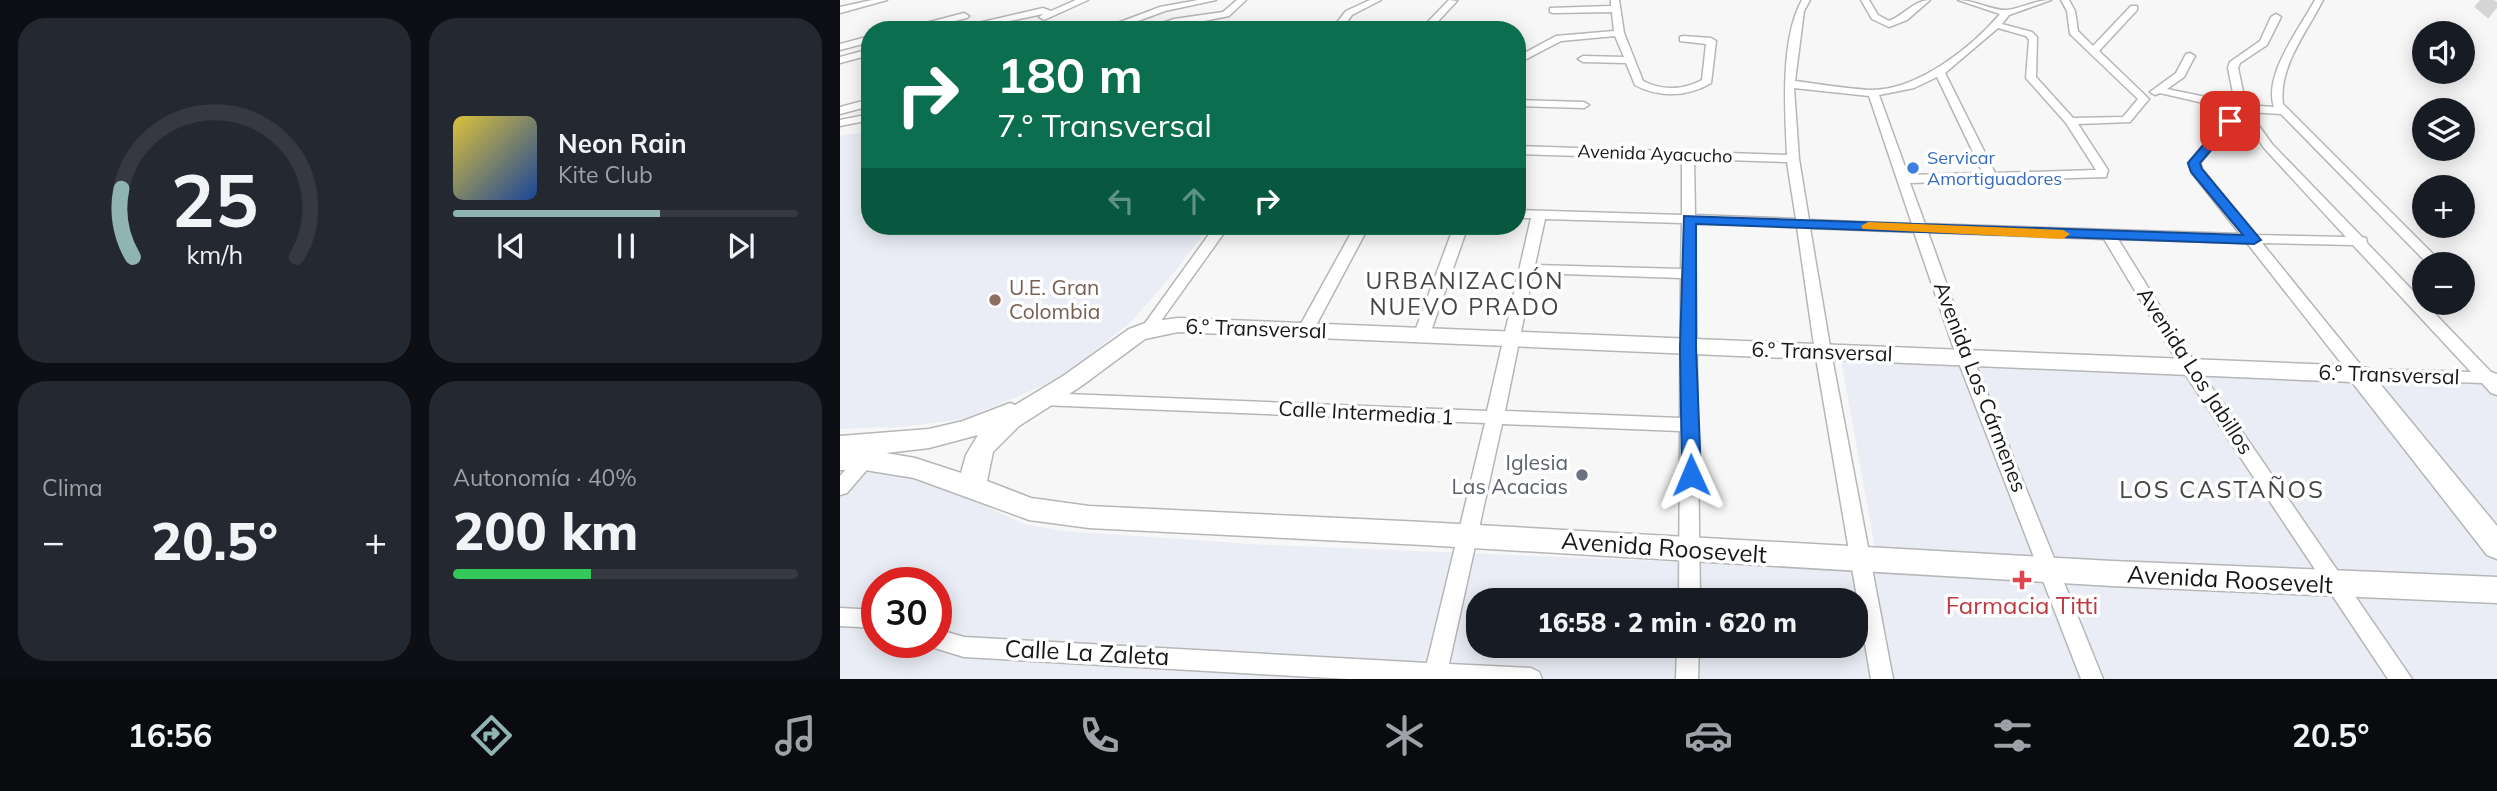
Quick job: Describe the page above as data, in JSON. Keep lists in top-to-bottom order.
{
  "streets": {
    "street": [
      "Avenida Ayacucho",
      "6.° Transversal",
      "Avenida Los Jabillos",
      "Avenida Los Cármenes",
      "Calle Intermedia 1",
      "Avenida Roosevelt",
      "Calle La Zaleta"
    ]
  },
  "crossings": [
    ["6.° Transversal", "Avenida Los Jabillos"],
    ["6.° Transversal", "Avenida Los Cármenes"],
    ["Avenida Los Jabillos", "Avenida Roosevelt"],
    ["Avenida Los Cármenes", "Avenida Roosevelt"]
  ],
  "districts": ["URBANIZACIÓN NUEVO PRADO", "LOS CASTAÑOS"],
  "places": {
    "other": ["Servicar Amortiguadores", "U.E. Gran Colombia", "Iglesia Las Acacias"],
    "health": ["Farmacia Titti"]
  },
  "page": {
    "map_buttons": ["+", "−"],
    "turn": ["180 m", "7.° Transversal"],
    "song": ["Neon Rain", "Kite Club"],
    "tile": [
      "Clima",
      ["Autonomía · 40%", "200 km"]
    ],
    "heat": ["−", "20.5°", "+"],
    "limit": "30",
    "trip": "16:58 · 2 min · 620 m",
    "tabs": ["16:56", "20.5°"],
    "gauge": ["25", "km/h"]
  }
}
